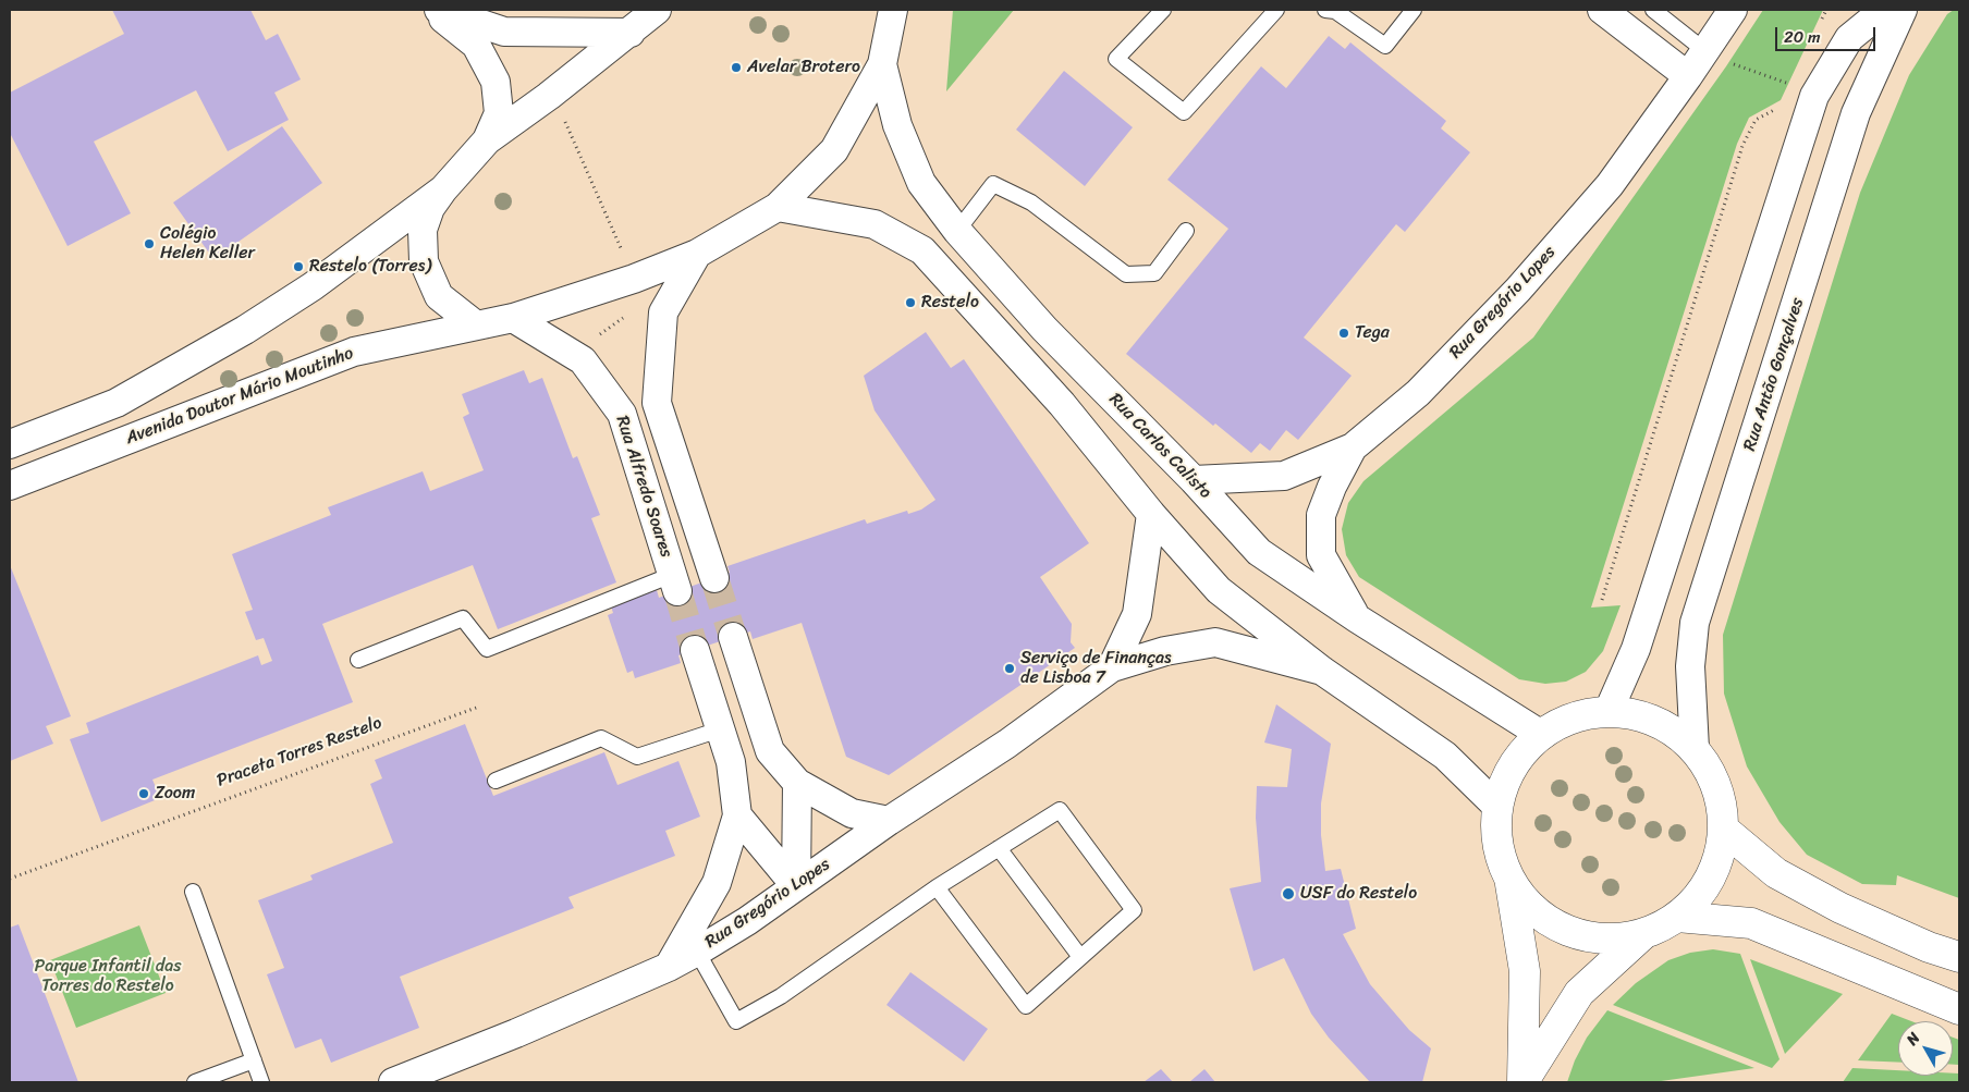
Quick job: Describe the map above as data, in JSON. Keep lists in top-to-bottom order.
{
  "streets": {
    "street": [
      "Rua Gregório Lopes",
      "Rua Antão Gonçalves",
      "Avenida Doutor Mário Moutinho",
      "Rua Carlos Calisto",
      "Rua Alfredo Soares"
    ],
    "path": ["Praceta Torres Restelo"]
  },
  "crossings": [
    ["Rua Gregório Lopes", "Rua Carlos Calisto"],
    ["Avenida Doutor Mário Moutinho", "Rua Carlos Calisto"],
    ["Avenida Doutor Mário Moutinho", "Rua Alfredo Soares"]
  ],
  "parks": ["Parque Infantil das Torres do Restelo"],
  "places": [
    "Avelar Brotero",
    "Colégio Helen Keller",
    "Restelo (Torres)",
    "Restelo",
    "Tega",
    "Serviço de Finanças de Lisboa 7",
    "Zoom",
    "USF do Restelo"
  ],
  "scale_bar": "20 m",
  "north": "top left"
}
